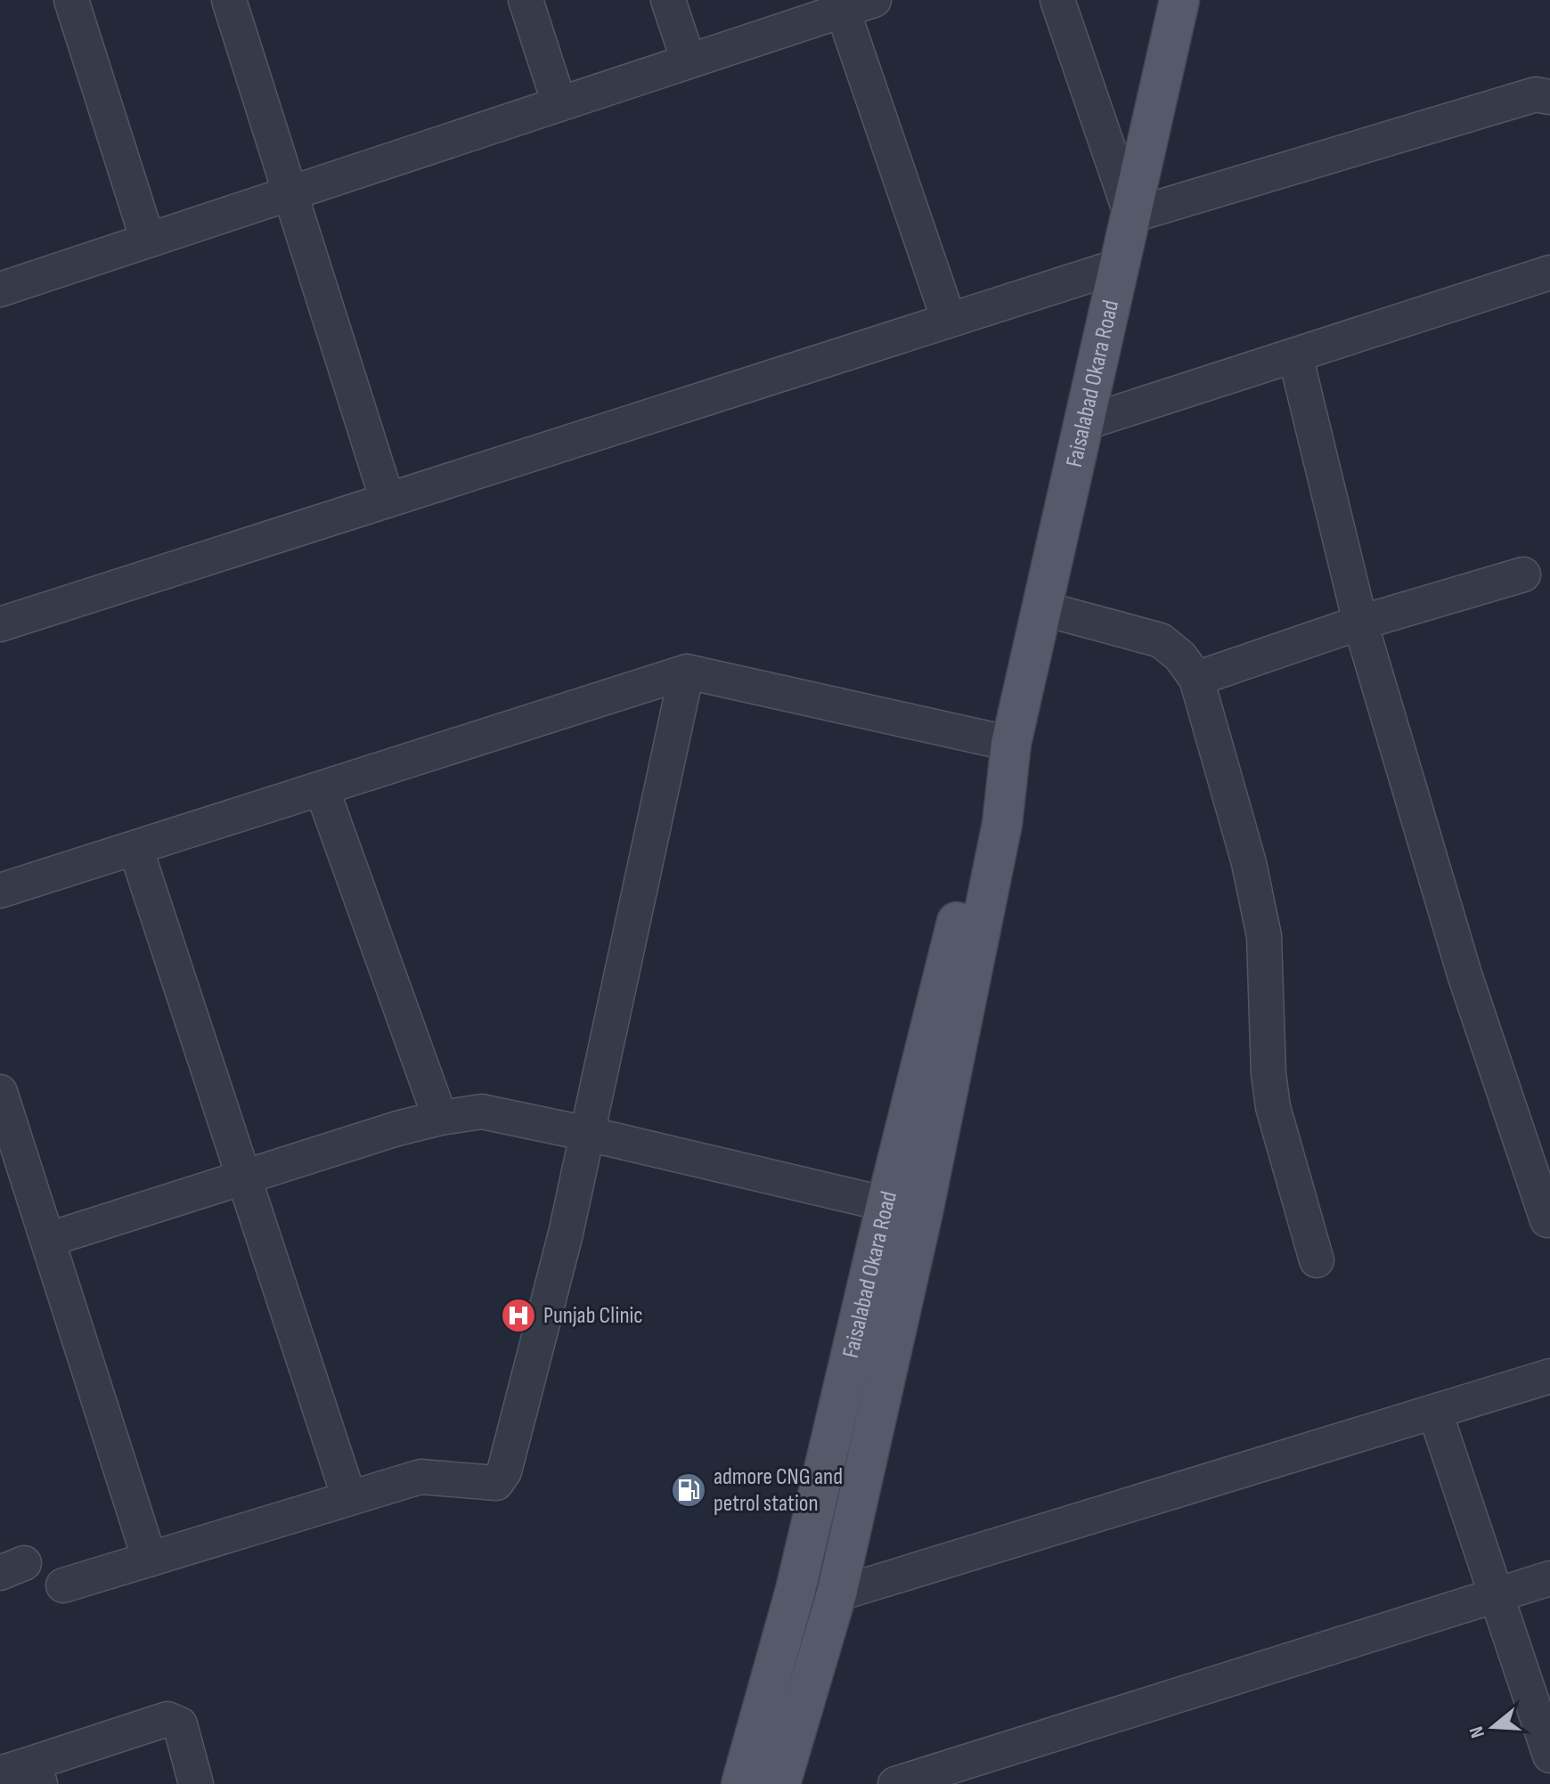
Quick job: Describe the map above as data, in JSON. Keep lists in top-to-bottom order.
{
  "streets": {
    "main road": ["Faisalabad Okara Road"]
  },
  "places": {
    "hospital": ["Punjab Clinic"],
    "fuel station": ["admore CNG and petrol station"]
  },
  "north": "left"
}
